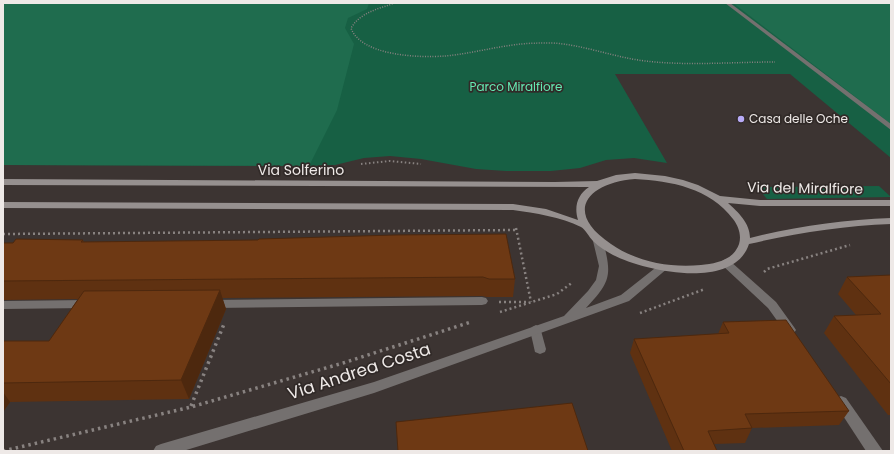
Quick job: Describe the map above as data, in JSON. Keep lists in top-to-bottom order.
{
  "streets": {
    "main road": ["Via Solferino", "Via del Miralfiore"],
    "street": ["Via Andrea Costa"]
  },
  "parks": ["Parco Miralfiore"],
  "places": ["Casa delle Oche"]
}
